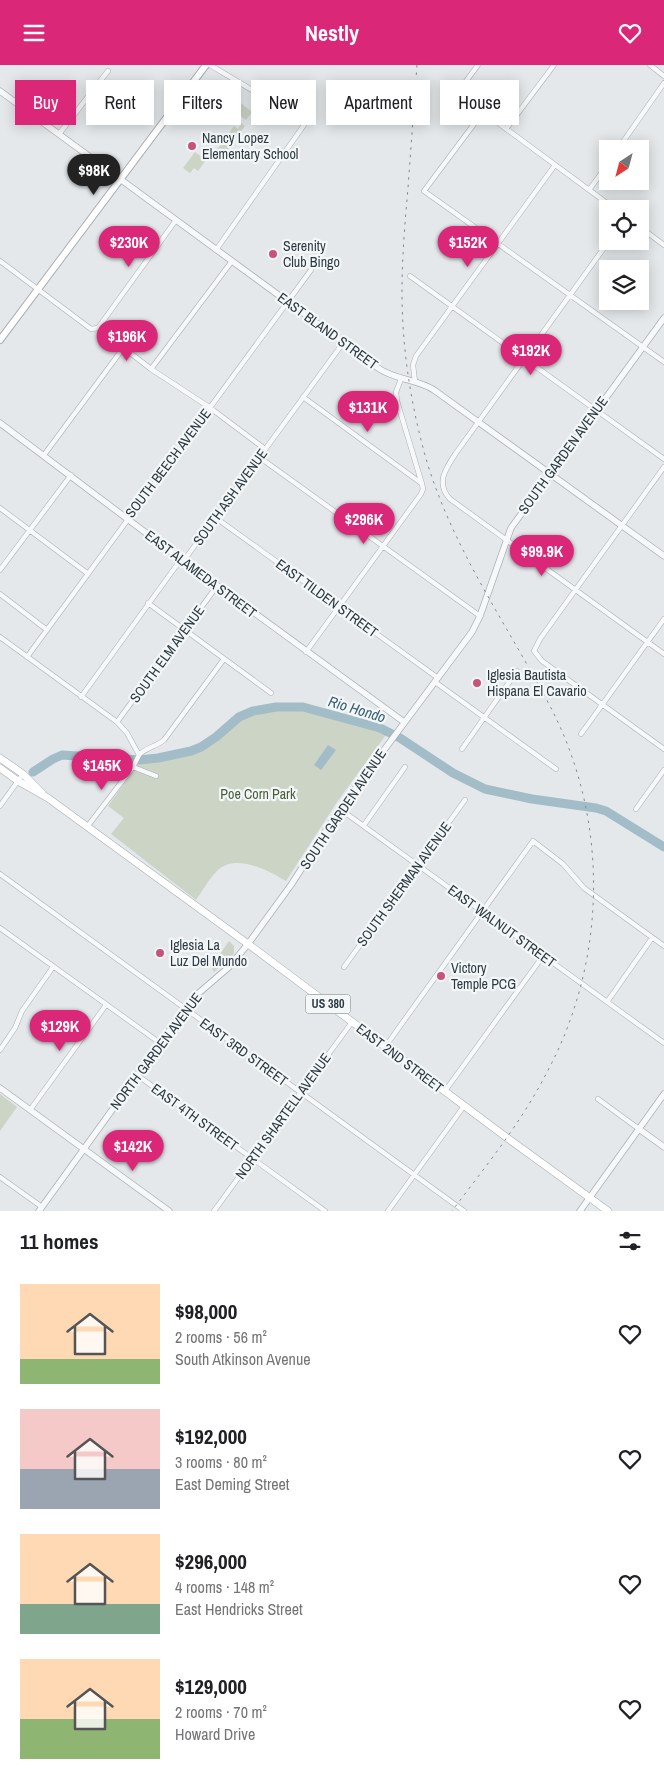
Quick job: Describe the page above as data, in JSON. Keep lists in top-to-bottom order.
{
  "streets": {
    "main road": ["US 380", "EAST 2ND STREET"],
    "street": [
      "EAST BLAND STREET",
      "SOUTH GARDEN AVENUE",
      "SOUTH BEECH AVENUE",
      "SOUTH ASH AVENUE",
      "EAST ALAMEDA STREET",
      "EAST TILDEN STREET",
      "SOUTH ELM AVENUE",
      "SOUTH SHERMAN AVENUE",
      "EAST WALNUT STREET",
      "NORTH GARDEN AVENUE",
      "EAST 3RD STREET",
      "NORTH SHARTELL AVENUE",
      "EAST 4TH STREET"
    ]
  },
  "crossings": [
    ["EAST BLAND STREET", "SOUTH GARDEN AVENUE"],
    ["EAST BLAND STREET", "SOUTH BEECH AVENUE"],
    ["EAST BLAND STREET", "SOUTH ASH AVENUE"],
    ["SOUTH GARDEN AVENUE", "EAST ALAMEDA STREET"],
    ["SOUTH GARDEN AVENUE", "EAST TILDEN STREET"],
    ["SOUTH GARDEN AVENUE", "EAST WALNUT STREET"],
    ["SOUTH GARDEN AVENUE", "NORTH GARDEN AVENUE"],
    ["SOUTH BEECH AVENUE", "EAST ALAMEDA STREET"],
    ["SOUTH ASH AVENUE", "EAST ALAMEDA STREET"],
    ["SOUTH ASH AVENUE", "EAST TILDEN STREET"],
    ["EAST ALAMEDA STREET", "SOUTH ELM AVENUE"],
    ["SOUTH SHERMAN AVENUE", "EAST WALNUT STREET"],
    ["NORTH GARDEN AVENUE", "EAST 3RD STREET"],
    ["NORTH GARDEN AVENUE", "EAST 2ND STREET"],
    ["NORTH GARDEN AVENUE", "EAST 4TH STREET"],
    ["EAST 3RD STREET", "NORTH SHARTELL AVENUE"],
    ["EAST 2ND STREET", "NORTH SHARTELL AVENUE"],
    ["NORTH SHARTELL AVENUE", "EAST 4TH STREET"]
  ],
  "water": ["Rio Hondo"],
  "parks": ["Poe Corn Park"],
  "places": [
    "Nancy Lopez Elementary School",
    "Serenity Club Bingo",
    "Iglesia Bautista Hispana El Cavario",
    "Iglesia La Luz Del Mundo",
    "Victory Temple PCG"
  ],
  "north": "bottom left",
  "page": {
    "header": "Nestly",
    "chip": [
      "Buy",
      "Rent",
      "Filters",
      "New",
      "Apartment",
      "House"
    ],
    "price": [
      "$98K",
      "$230K",
      "$152K",
      "$196K",
      "$192K",
      "$131K",
      "$296K",
      "$99.9K",
      "$145K",
      "$129K",
      "$142K"
    ],
    "heading": "11 homes",
    "list": [
      {
        "name": "$98,000",
        "note": "2 rooms · 56 m² · South Atkinson Avenue"
      },
      {
        "name": "$192,000",
        "note": "3 rooms · 80 m² · East Deming Street"
      },
      {
        "name": "$296,000",
        "note": "4 rooms · 148 m² · East Hendricks Street"
      },
      {
        "name": "$129,000",
        "note": "2 rooms · 70 m² · Howard Drive"
      }
    ]
  }
}
